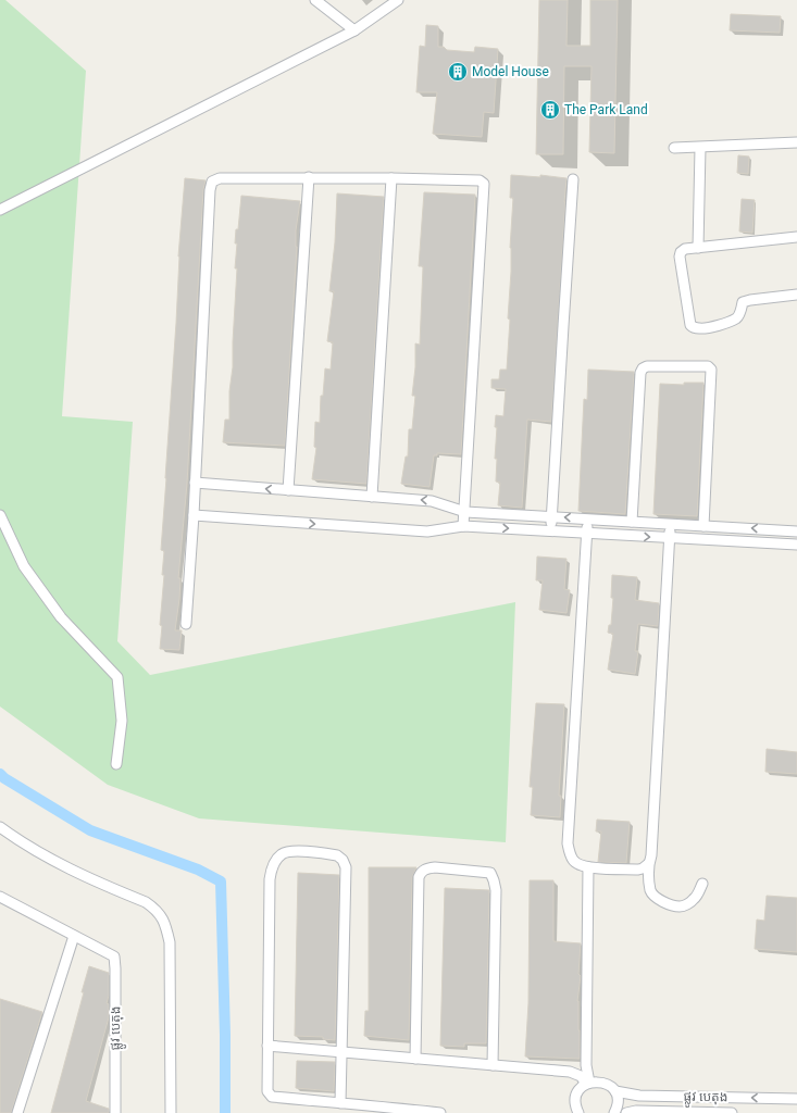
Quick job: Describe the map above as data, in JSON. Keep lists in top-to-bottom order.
{
  "streets": {
    "street": ["ផ្លូវ បេតុង"]
  },
  "places": {
    "building": ["Model House", "The Park Land"]
  }
}
